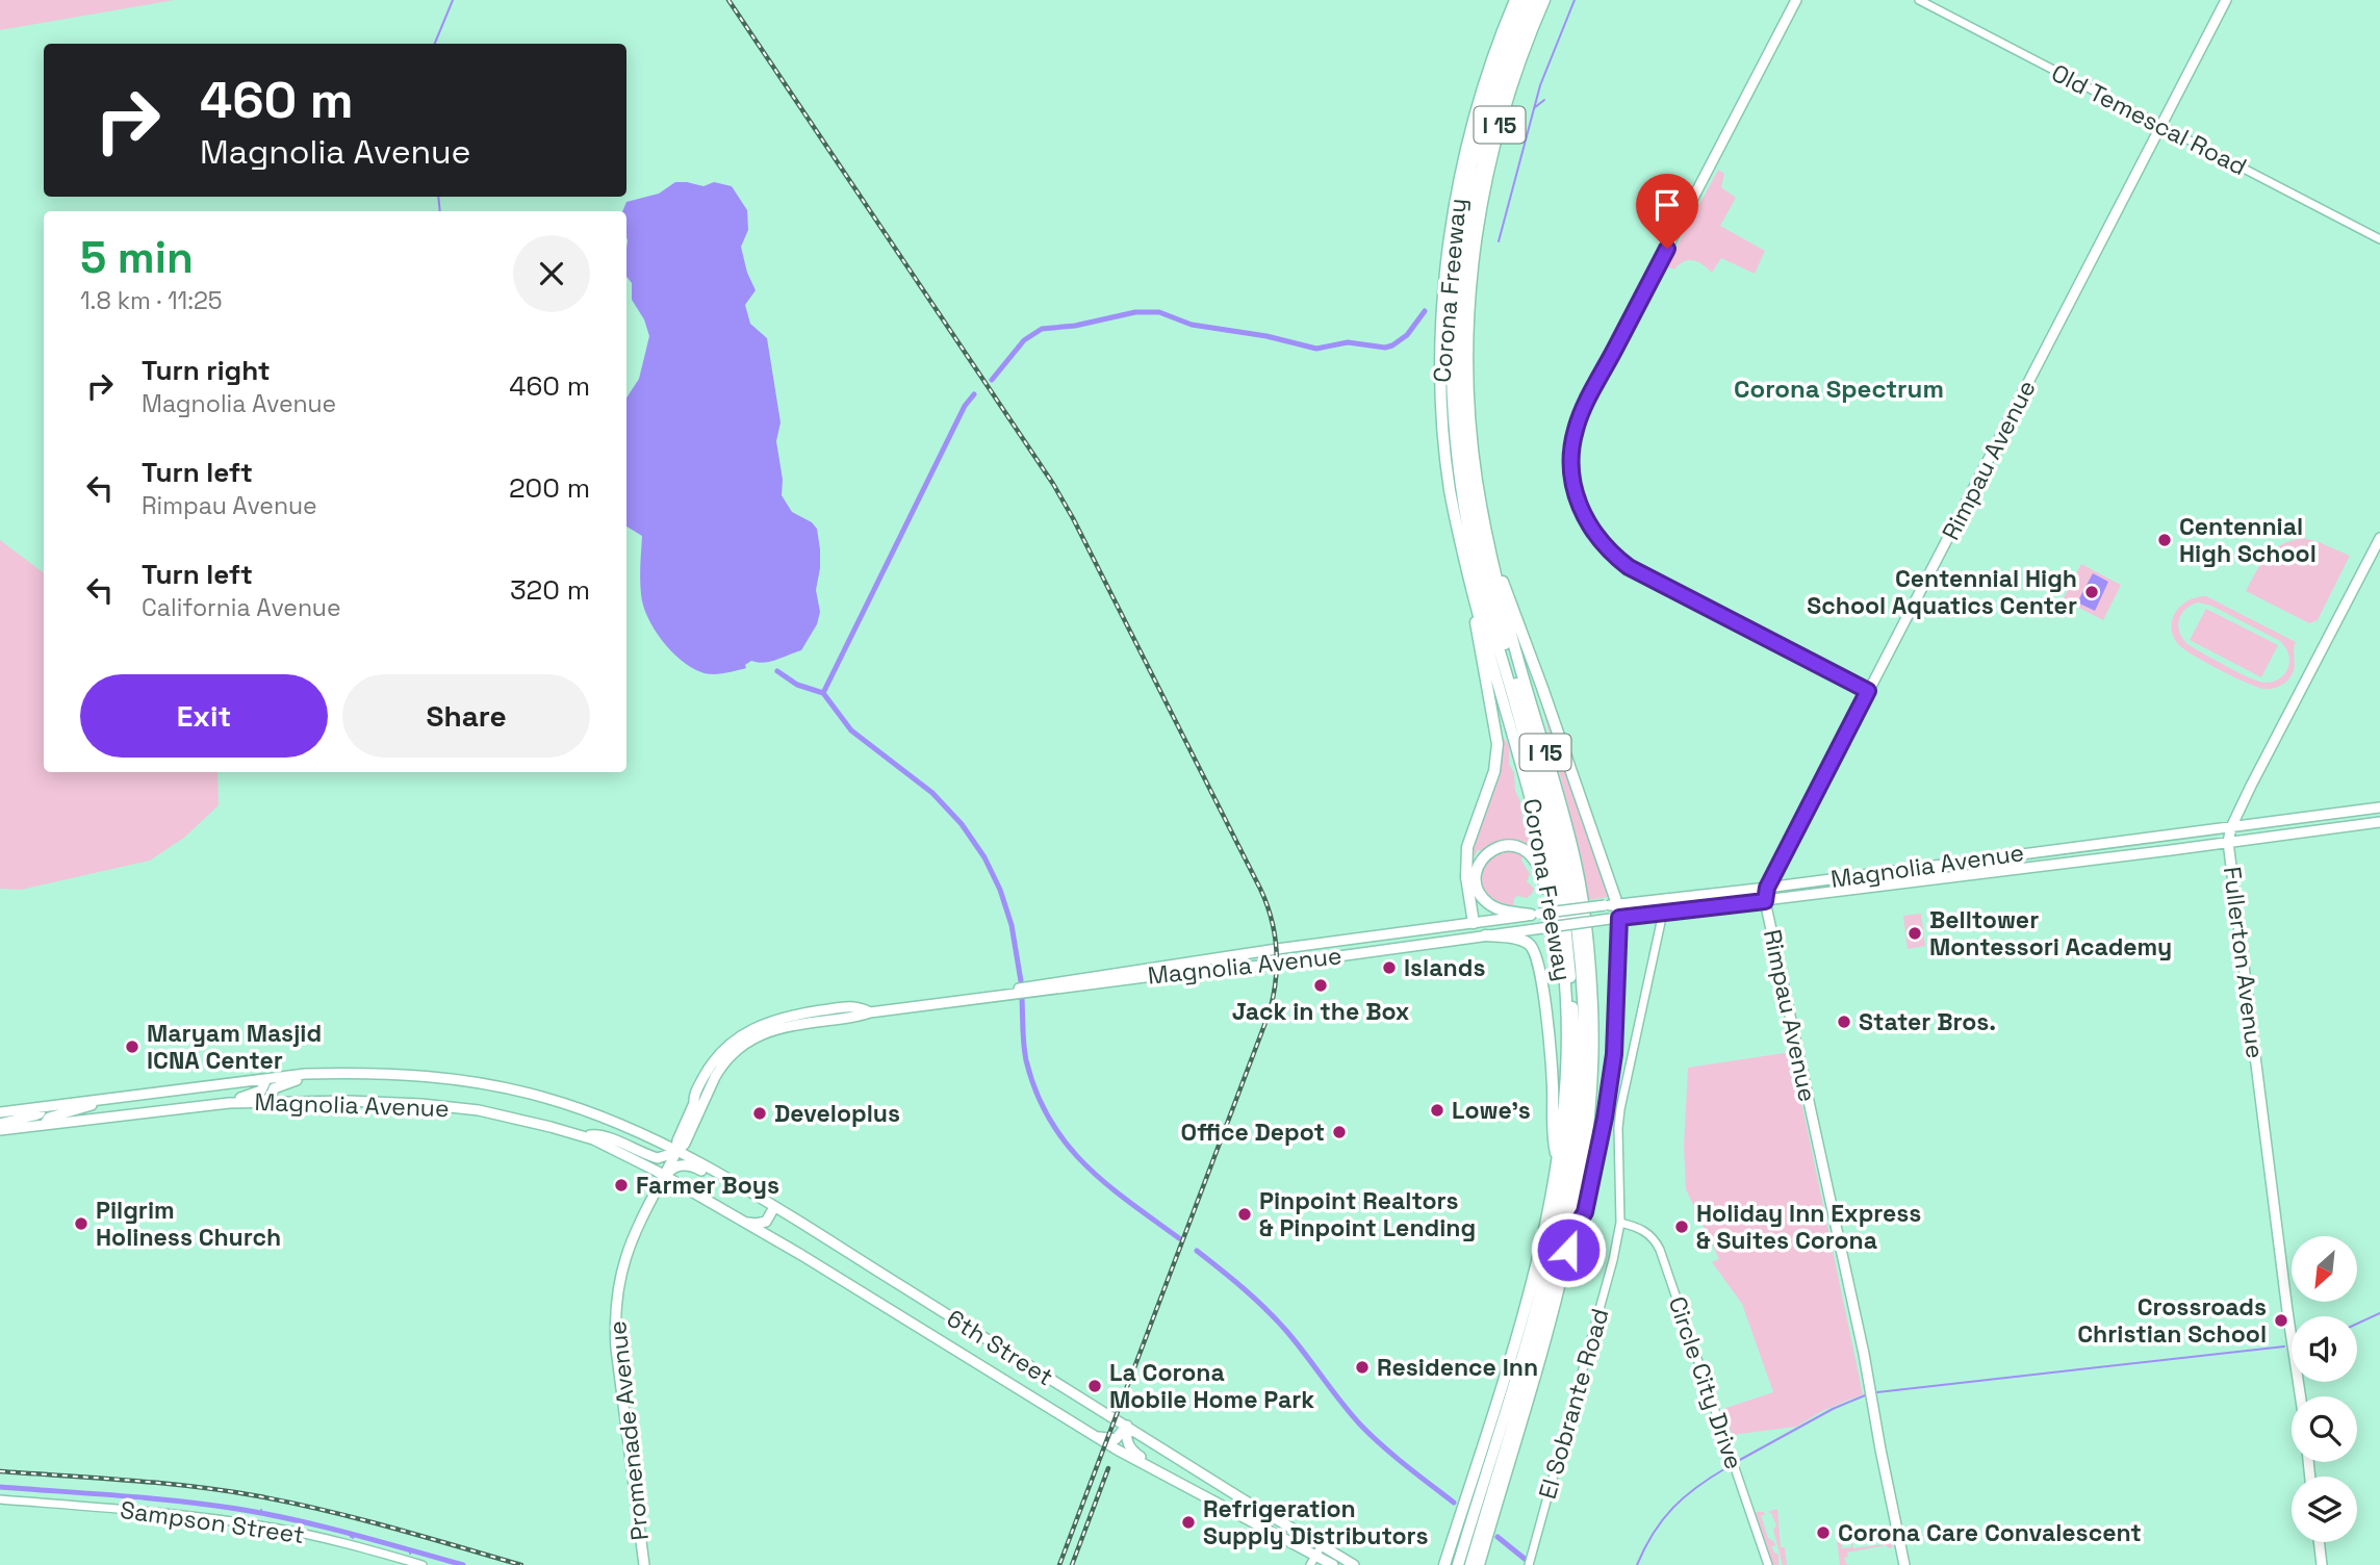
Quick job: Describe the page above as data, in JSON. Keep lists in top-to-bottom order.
{
  "streets": {
    "highway": ["I 15", "Corona Freeway"],
    "main road": [
      "Rimpau Avenue",
      "Magnolia Avenue",
      "Fullerton Avenue",
      "6th Street",
      "Promenade Avenue"
    ],
    "street": [
      "Old Temescal Road",
      "Circle City Drive",
      "El Sobrante Road",
      "Sampson Street"
    ]
  },
  "crossings": [
    ["Old Temescal Road", "Rimpau Avenue"],
    ["Rimpau Avenue", "Magnolia Avenue"],
    ["Magnolia Avenue", "Fullerton Avenue"],
    ["Magnolia Avenue", "6th Street"],
    ["Magnolia Avenue", "El Sobrante Road"],
    ["Magnolia Avenue", "Promenade Avenue"],
    ["6th Street", "Promenade Avenue"],
    ["Circle City Drive", "El Sobrante Road"]
  ],
  "districts": ["Corona Spectrum"],
  "places": [
    "Centennial High School",
    "Centennial High School Aquatics Center",
    "Belltower Montessori Academy",
    "Islands",
    "Jack in the Box",
    "Stater Bros.",
    "Maryam Masjid ICNA Center",
    "Lowe's",
    "Developlus",
    "Office Depot",
    "Farmer Boys",
    "Pinpoint Realtors & Pinpoint Lending",
    "Pilgrim Holiness Church",
    "Holiday Inn Express & Suites Corona",
    "Crossroads Christian School",
    "Residence Inn",
    "La Corona Mobile Home Park",
    "Refrigeration Supply Distributors",
    "Corona Care Convalescent"
  ],
  "north": "bottom left",
  "page": {
    "turn": ["460 m", "Magnolia Avenue"],
    "heading": ["5 min", "1.8 km · 11:25"],
    "list": [
      {
        "name": "Turn right",
        "note": "Magnolia Avenue",
        "value": "460 m"
      },
      {
        "name": "Turn left",
        "note": "Rimpau Avenue",
        "value": "200 m"
      },
      {
        "name": "Turn left",
        "note": "California Avenue",
        "value": "320 m"
      }
    ],
    "buttons": ["Exit", "Share"]
  }
}
